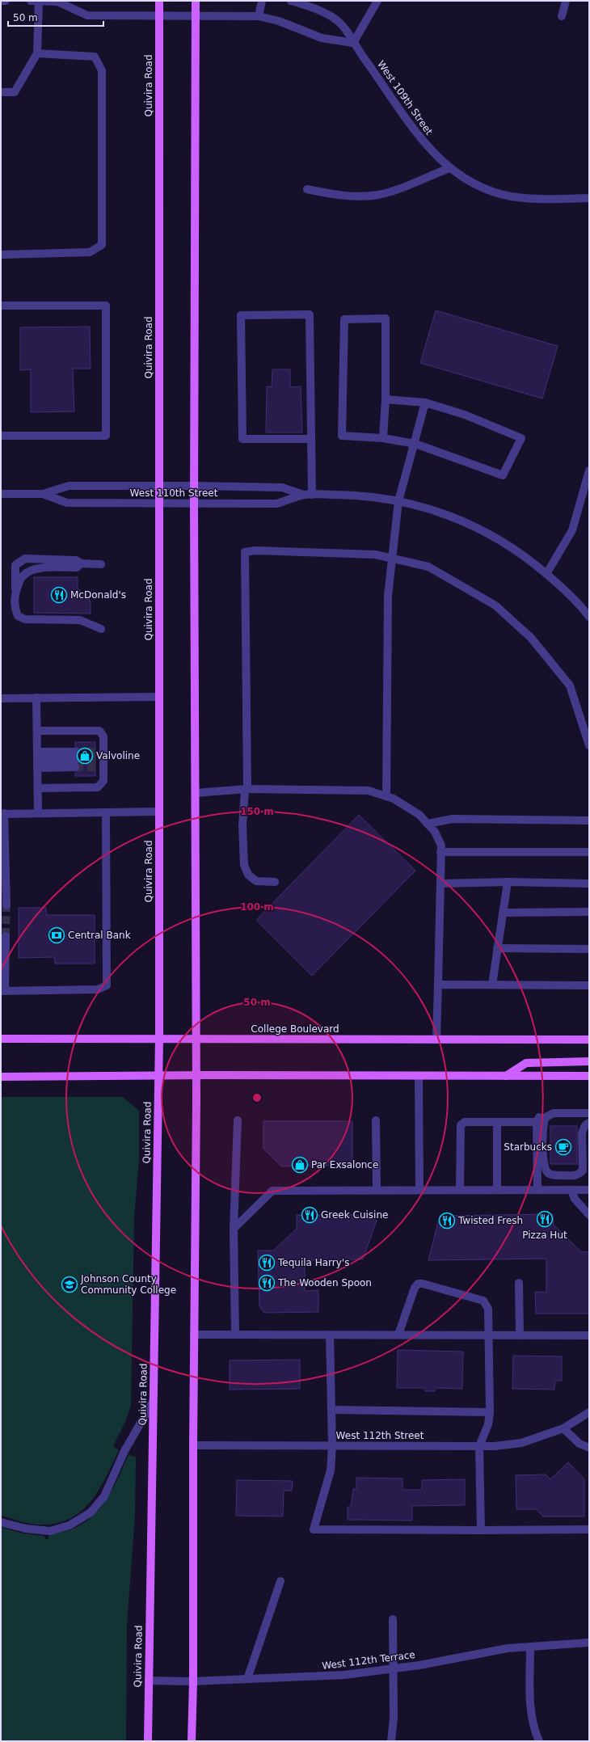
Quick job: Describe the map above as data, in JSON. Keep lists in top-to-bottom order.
{
  "streets": {
    "main road": ["Quivira Road", "College Boulevard"],
    "street": [
      "West 109th Street",
      "West 110th Street",
      "West 112th Street",
      "West 112th Terrace"
    ]
  },
  "crossings": [
    ["Quivira Road", "West 110th Street"],
    ["Quivira Road", "College Boulevard"],
    ["Quivira Road", "West 112th Terrace"]
  ],
  "places": {
    "restaurant": [
      "McDonald's",
      "Greek Cuisine",
      "Pizza Hut",
      "Twisted Fresh",
      "Tequila Harry's",
      "The Wooden Spoon"
    ],
    "shop": ["Valvoline", "Par Exsalonce"],
    "bank": ["Central Bank"],
    "cafe": ["Starbucks"],
    "school or university": ["Johnson County Community College"]
  },
  "scale_bar": "50 m",
  "rings": ["150 m", "100 m", "50 m"]
}
